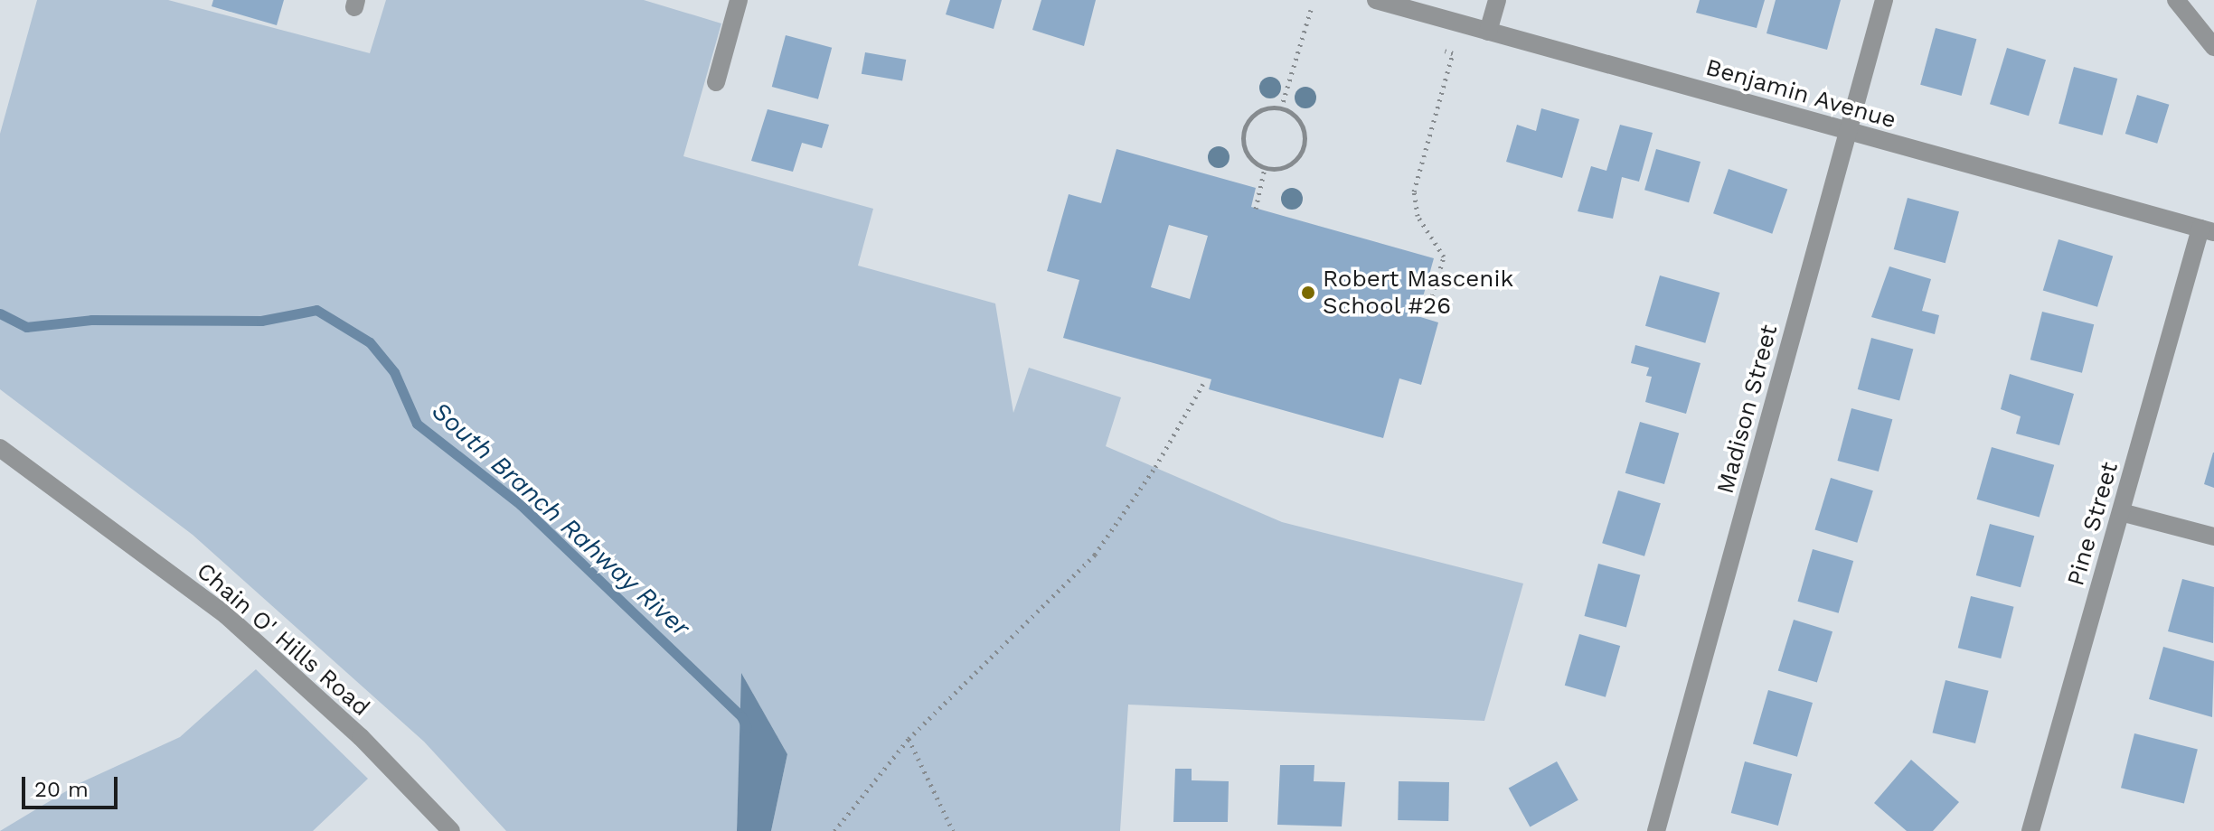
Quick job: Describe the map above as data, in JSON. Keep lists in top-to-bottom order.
{
  "streets": {
    "street": [
      "Benjamin Avenue",
      "Madison Street",
      "Pine Street",
      "Chain O' Hills Road"
    ]
  },
  "crossings": [
    ["Benjamin Avenue", "Madison Street"],
    ["Benjamin Avenue", "Pine Street"]
  ],
  "water": ["South Branch Rahway River"],
  "places": ["Robert Mascenik School #26"],
  "scale_bar": "20 m"
}
